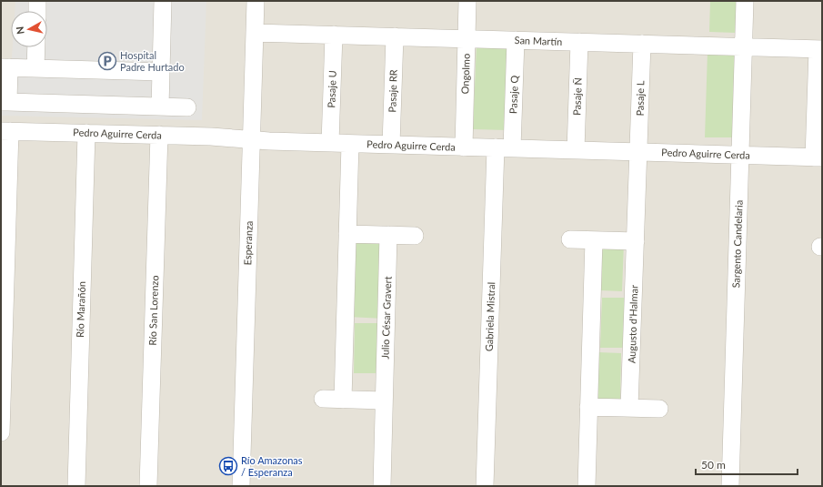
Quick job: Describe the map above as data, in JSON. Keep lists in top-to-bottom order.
{
  "streets": {
    "street": [
      "San Martín",
      "Ongolmo",
      "Pasaje U",
      "Pasaje RR",
      "Pasaje Q",
      "Pasaje Ñ",
      "Pasaje L",
      "Pedro Aguirre Cerda",
      "Esperanza",
      "Sargento Candelaria",
      "Río Marañón",
      "Río San Lorenzo",
      "Gabriela Mistral",
      "Julio César Gravert",
      "Augusto d'Halmar"
    ]
  },
  "crossings": [
    ["San Martín", "Ongolmo"],
    ["San Martín", "Pasaje U"],
    ["San Martín", "Pasaje RR"],
    ["San Martín", "Pasaje Q"],
    ["San Martín", "Pasaje Ñ"],
    ["San Martín", "Pasaje L"],
    ["San Martín", "Esperanza"],
    ["San Martín", "Sargento Candelaria"],
    ["Ongolmo", "Pedro Aguirre Cerda"],
    ["Pasaje U", "Pedro Aguirre Cerda"],
    ["Pasaje RR", "Pedro Aguirre Cerda"],
    ["Pasaje Q", "Pedro Aguirre Cerda"],
    ["Pasaje Q", "Gabriela Mistral"],
    ["Pasaje Ñ", "Pedro Aguirre Cerda"],
    ["Pasaje L", "Pedro Aguirre Cerda"],
    ["Pasaje L", "Augusto d'Halmar"],
    ["Pedro Aguirre Cerda", "Esperanza"],
    ["Pedro Aguirre Cerda", "Sargento Candelaria"],
    ["Pedro Aguirre Cerda", "Río Marañón"],
    ["Pedro Aguirre Cerda", "Río San Lorenzo"],
    ["Pedro Aguirre Cerda", "Gabriela Mistral"],
    ["Pedro Aguirre Cerda", "Augusto d'Halmar"]
  ],
  "places": {
    "parking": ["Hospital Padre Hurtado"],
    "bus stop": ["Río Amazonas / Esperanza"]
  },
  "scale_bar": "50 m",
  "north": "left"
}
